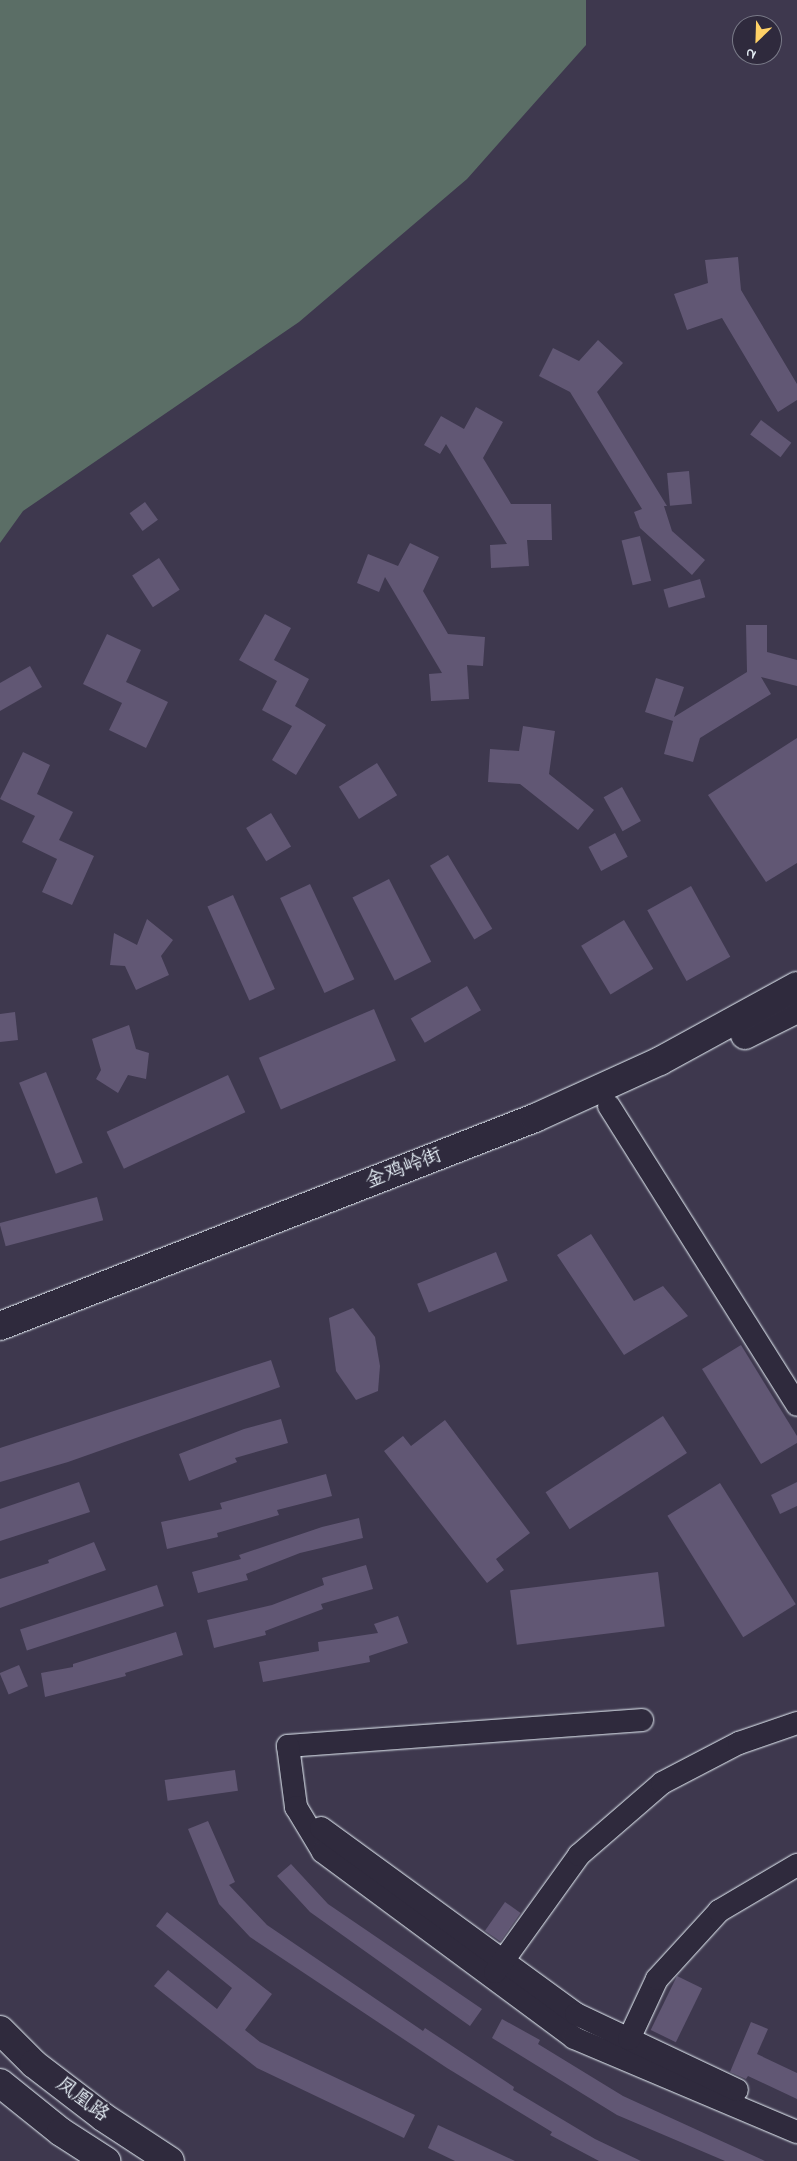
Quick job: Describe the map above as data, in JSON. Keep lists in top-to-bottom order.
{
  "streets": {
    "main road": ["金鸡岭街", "凤凰路"]
  },
  "north": "bottom left"
}
